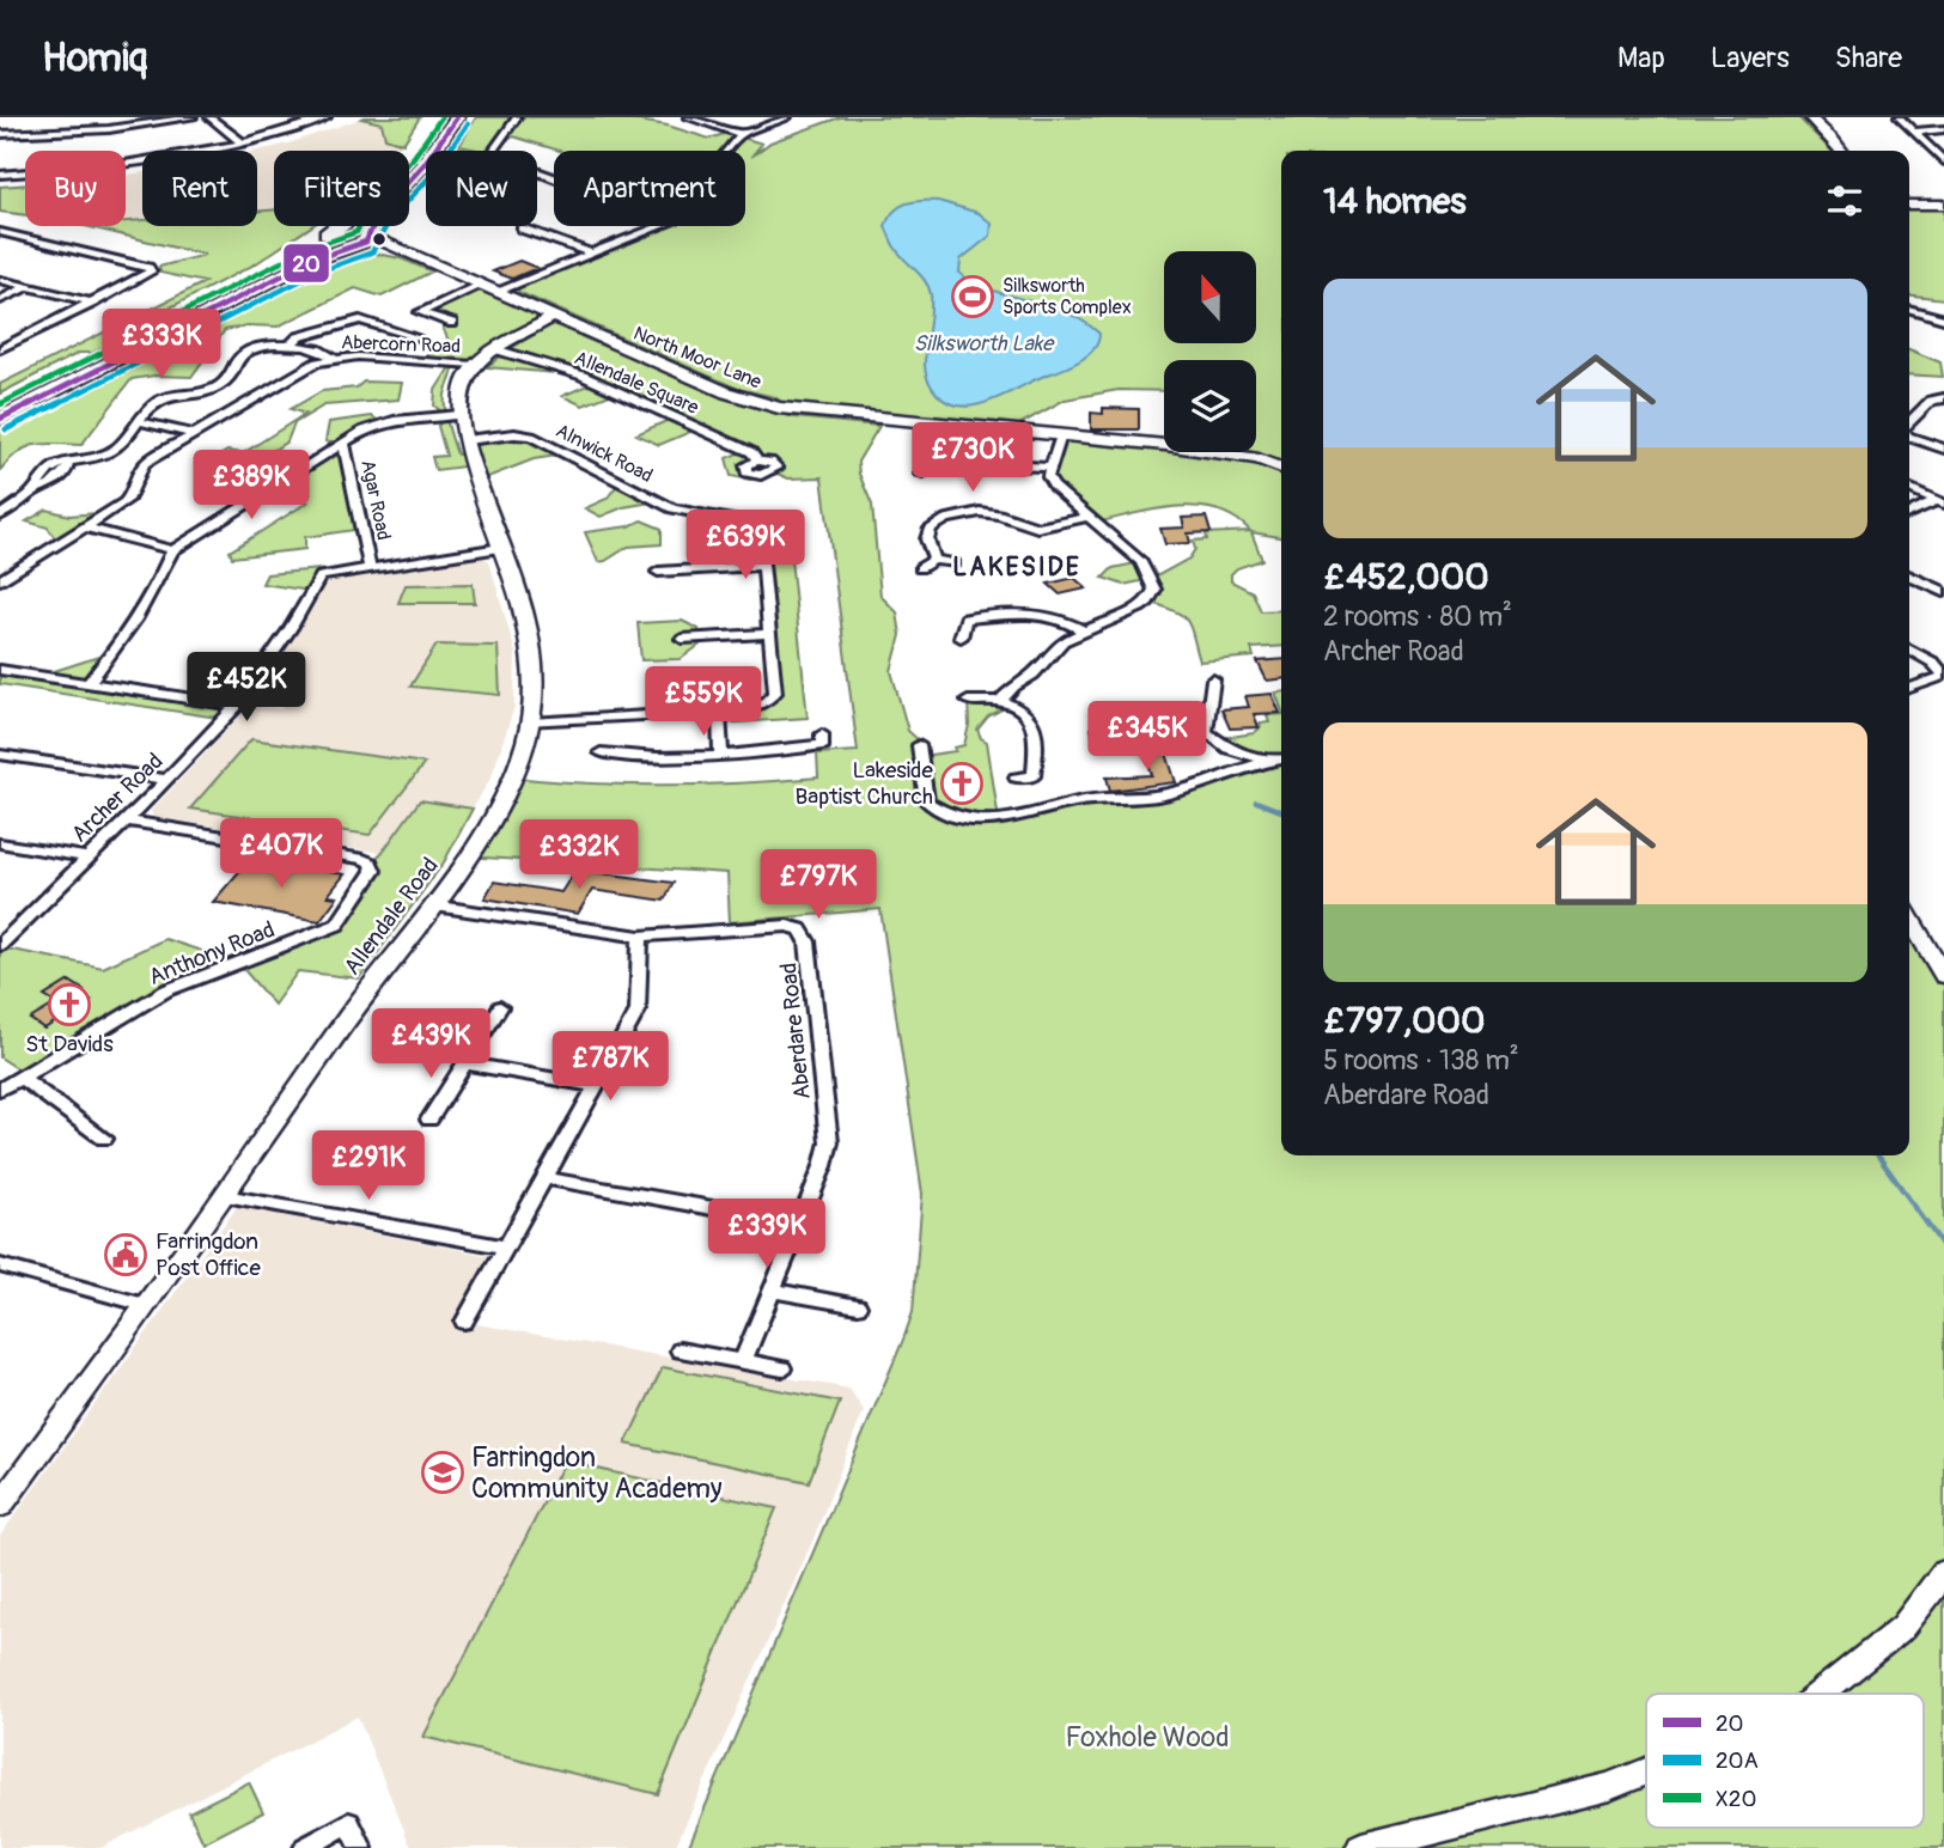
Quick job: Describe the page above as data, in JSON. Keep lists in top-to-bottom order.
{
  "streets": {
    "street": [
      "Abercorn Road",
      "North Moor Lane",
      "Allendale Square",
      "Alnwick Road",
      "Agar Road",
      "Archer Road",
      "Allendale Road",
      "Anthony Road",
      "Aberdare Road"
    ]
  },
  "crossings": [
    ["Abercorn Road", "Allendale Road"],
    ["Alnwick Road", "Allendale Road"],
    ["Agar Road", "Archer Road"],
    ["Archer Road", "Allendale Road"],
    ["Archer Road", "Anthony Road"],
    ["Allendale Road", "Aberdare Road"]
  ],
  "districts": ["LAKESIDE"],
  "water": ["Silksworth Lake"],
  "parks": ["Foxhole Wood"],
  "places": {
    "sports": ["Silksworth Sports Complex"],
    "church": ["Lakeside Baptist Church", "St Davids"],
    "public building": ["Farringdon Post Office"],
    "school or university": ["Farringdon Community Academy"]
  },
  "lines": ["transit line 20", "transit line X20", "transit line 20A"],
  "legend": ["20", "20A", "X20"],
  "north": "top",
  "page": {
    "header": "Homiq",
    "nav": ["Map", "Layers", "Share"],
    "chip": [
      "Buy",
      "Rent",
      "Filters",
      "New",
      "Apartment"
    ],
    "heading": "14 homes",
    "list": [
      {
        "name": "£452,000",
        "note": "2 rooms · 80 m² · Archer Road"
      },
      {
        "name": "£797,000",
        "note": "5 rooms · 138 m² · Aberdare Road"
      }
    ],
    "price": [
      "£333K",
      "£730K",
      "£389K",
      "£639K",
      "£452K",
      "£559K",
      "£345K",
      "£407K",
      "£332K",
      "£797K",
      "£439K",
      "£787K",
      "£291K",
      "£339K"
    ]
  }
}
